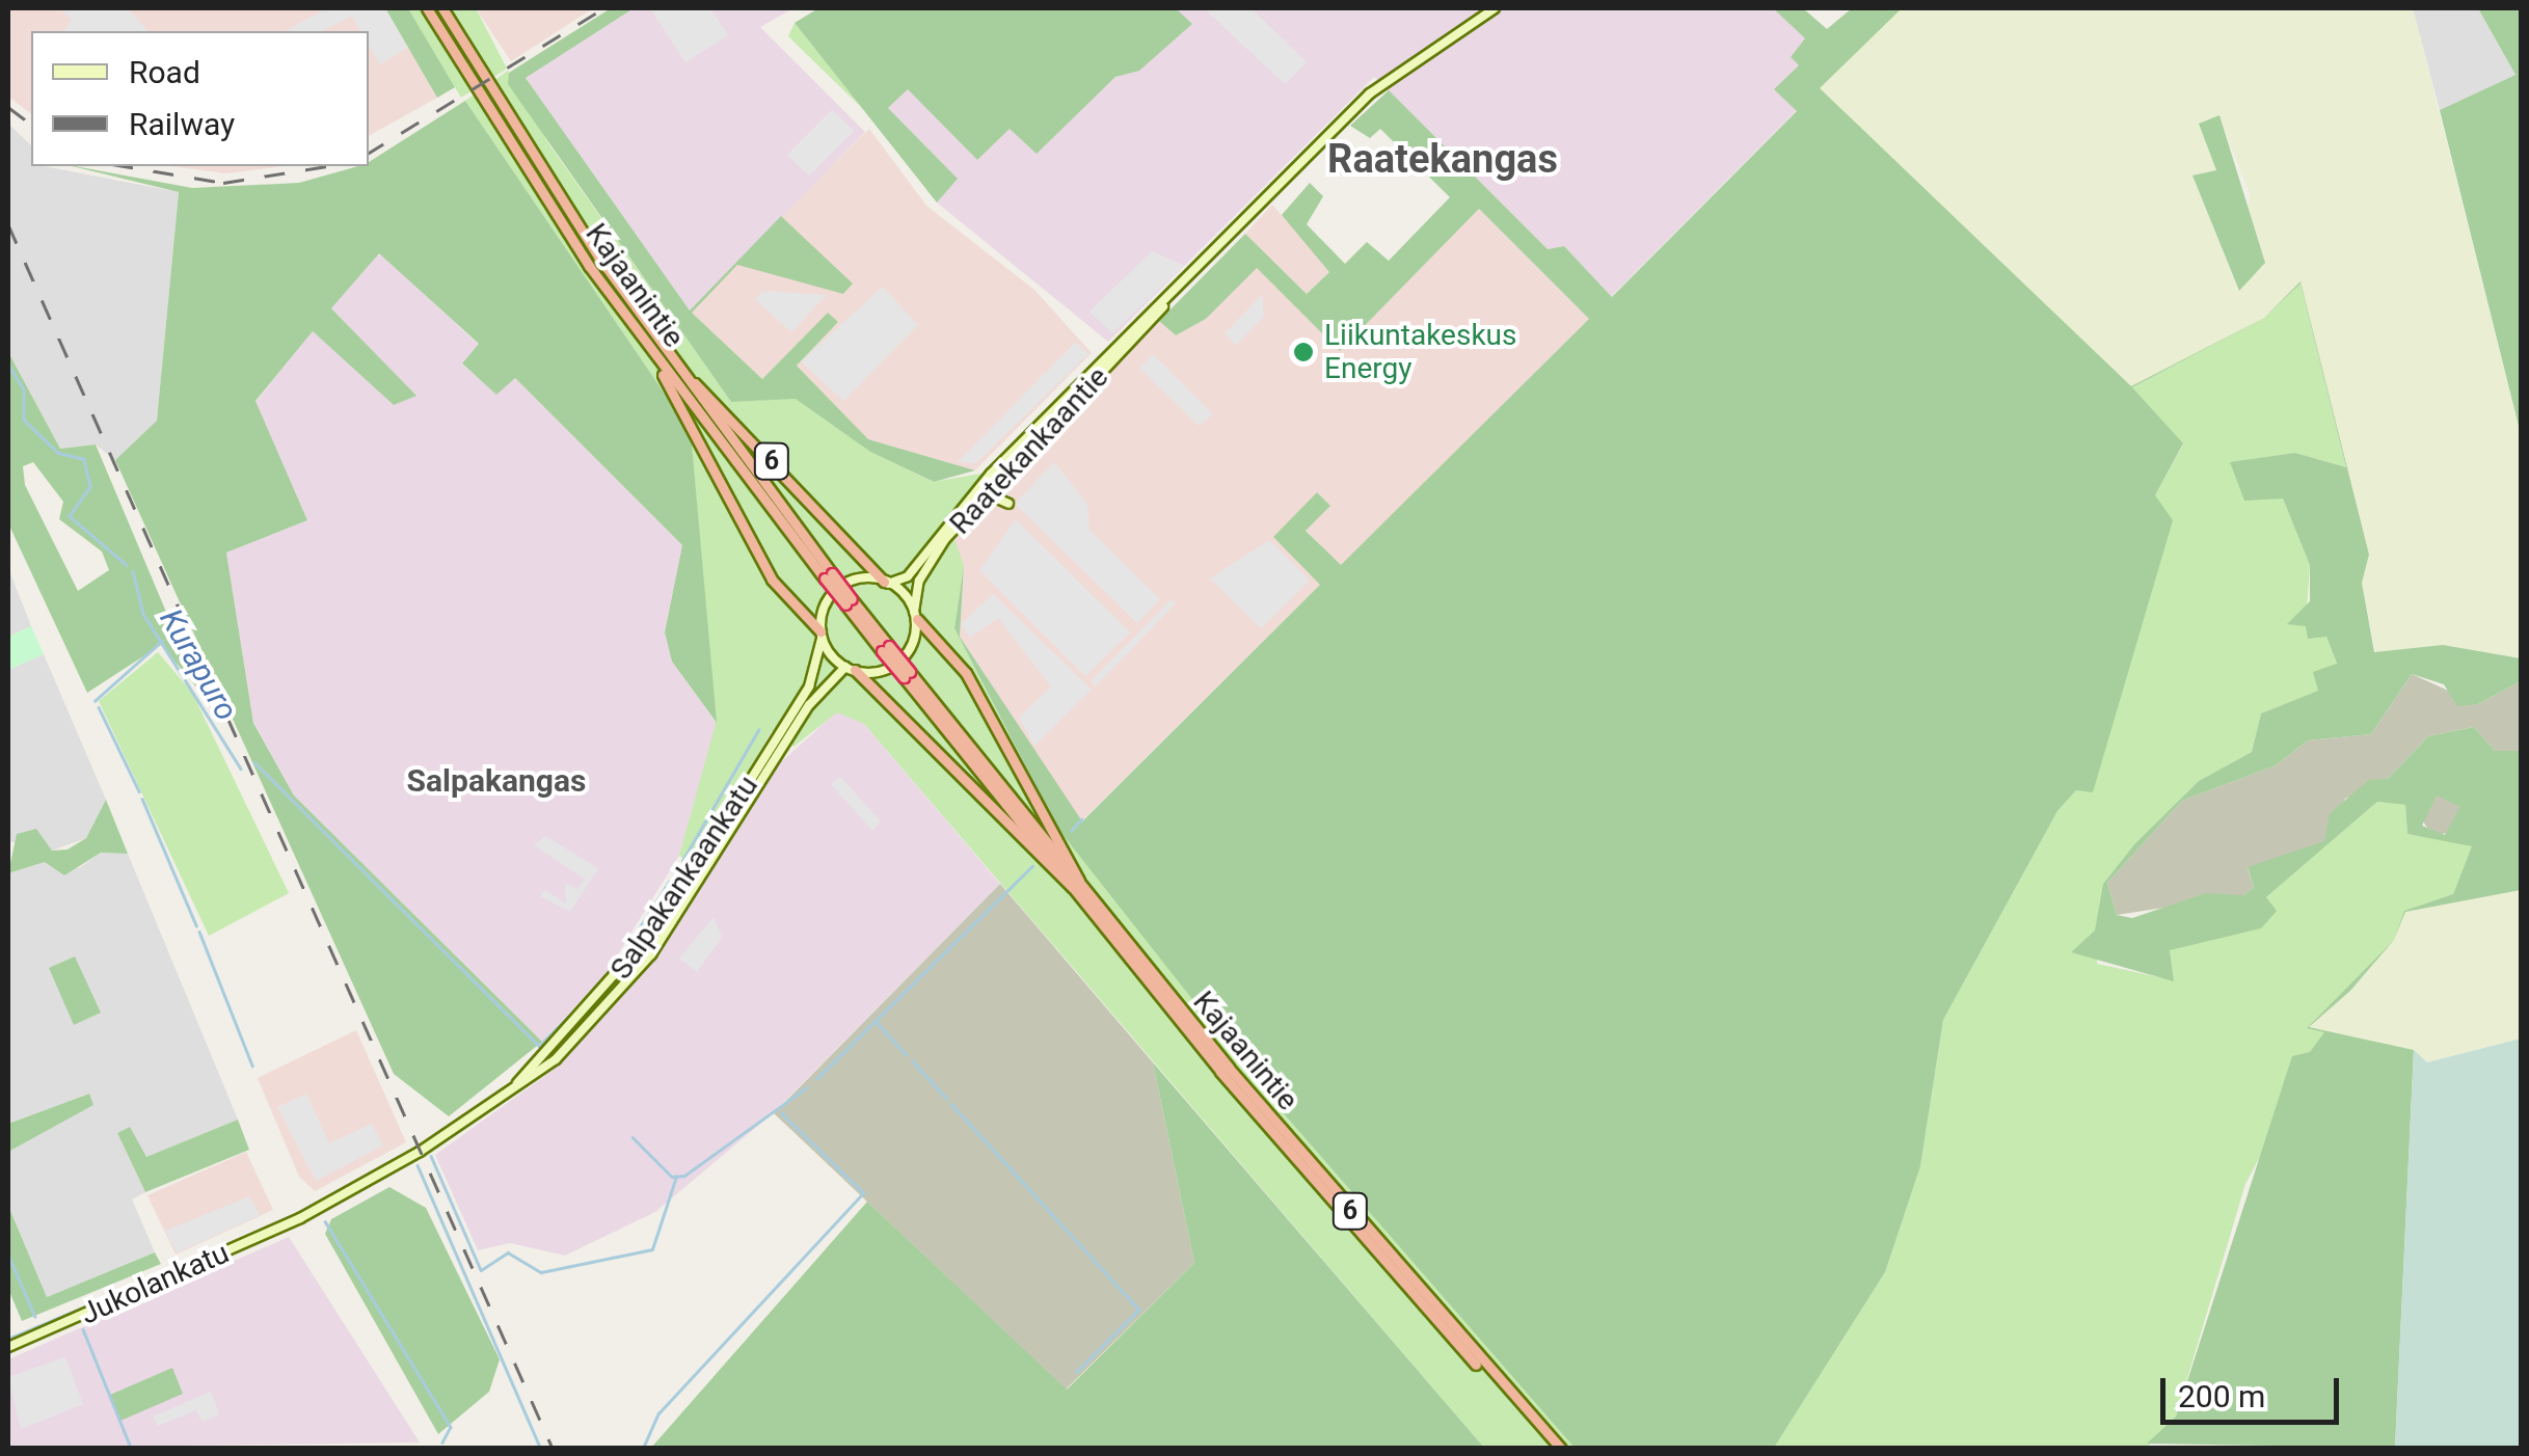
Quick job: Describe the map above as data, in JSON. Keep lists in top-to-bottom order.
{
  "streets": {
    "highway": ["Kajaanintie", "6"],
    "main road": ["Raatekankaantie", "Salpakankaankatu", "Jukolankatu"]
  },
  "crossings": [
    ["Kajaanintie", "6"],
    ["Raatekankaantie", "6"],
    ["Raatekankaantie", "Salpakankaankatu"],
    ["6", "Salpakankaankatu"],
    ["Salpakankaankatu", "Jukolankatu"]
  ],
  "districts": ["Raatekangas", "Salpakangas"],
  "water": ["Kurapuro"],
  "places": ["Liikuntakeskus Energy"],
  "legend": ["Road", "Railway"],
  "scale_bar": "200 m"
}
